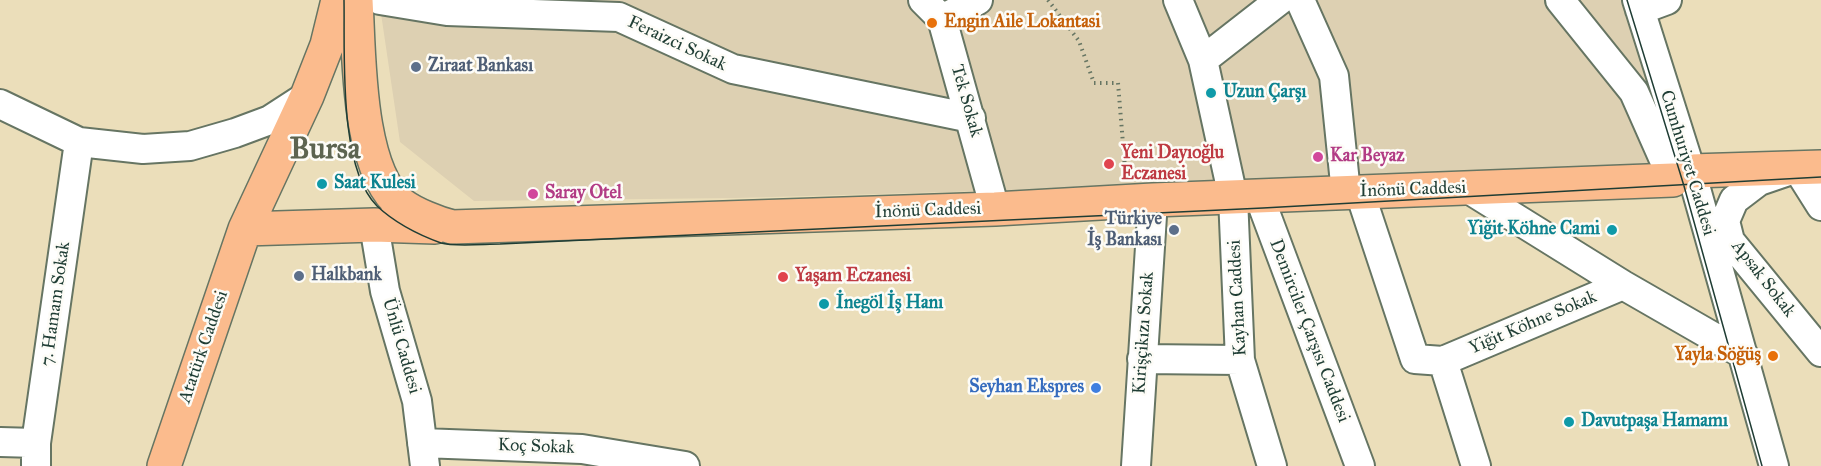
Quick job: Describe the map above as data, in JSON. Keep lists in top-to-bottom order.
{
  "streets": {
    "main road": ["İnönü Caddesi", "Atatürk Caddesi"],
    "street": [
      "Feraizci Sokak",
      "Tek Sokak",
      "Cumhuriyet Caddesi",
      "Apsak Sokak",
      "Kayhan Caddesi",
      "7. Hamam Sokak",
      "Yiğit Köhne Sokak",
      "Demirciler Çarşısı Caddesi",
      "Kirişçikızı Sokak",
      "Ünlü Caddesi",
      "Koç Sokak"
    ]
  },
  "crossings": [
    ["Feraizci Sokak", "Tek Sokak"],
    ["Tek Sokak", "İnönü Caddesi"],
    ["Cumhuriyet Caddesi", "İnönü Caddesi"],
    ["İnönü Caddesi", "Apsak Sokak"],
    ["İnönü Caddesi", "Kayhan Caddesi"],
    ["İnönü Caddesi", "Demirciler Çarşısı Caddesi"],
    ["İnönü Caddesi", "Kirişçikızı Sokak"],
    ["Kayhan Caddesi", "Demirciler Çarşısı Caddesi"],
    ["Ünlü Caddesi", "Koç Sokak"]
  ],
  "districts": ["Bursa"],
  "places": [
    "Engin Aile Lokantasi",
    "Ziraat Bankası",
    "Uzun Çarşı",
    "Kar Beyaz",
    "Yeni Dayıoğlu Eczanesi",
    "Saat Kulesi",
    "Saray Otel",
    "Türkiye İş Bankası",
    "Yiğit Köhne Cami",
    "Halkbank",
    "Yaşam Eczanesi",
    "İnegöl İş Hanı",
    "Yayla Söğüş",
    "Seyhan Ekspres",
    "Davutpaşa Hamamı"
  ]
}
